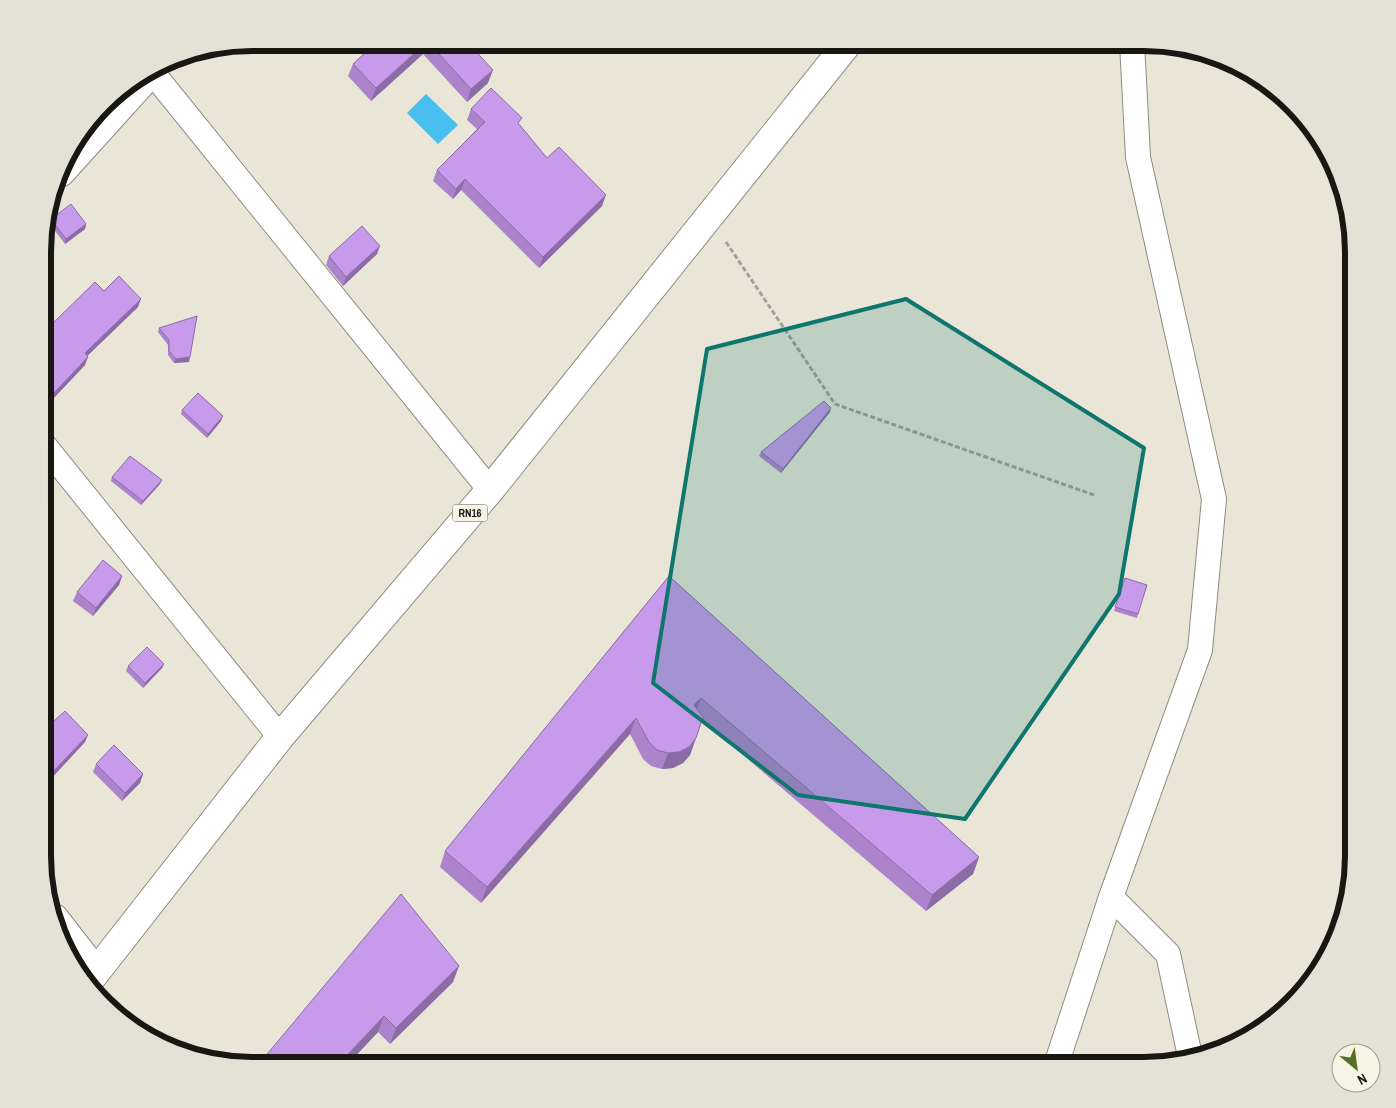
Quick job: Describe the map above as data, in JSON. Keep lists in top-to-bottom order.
{
  "streets": {
    "main road": ["RN16"]
  },
  "north": "bottom right"
}
